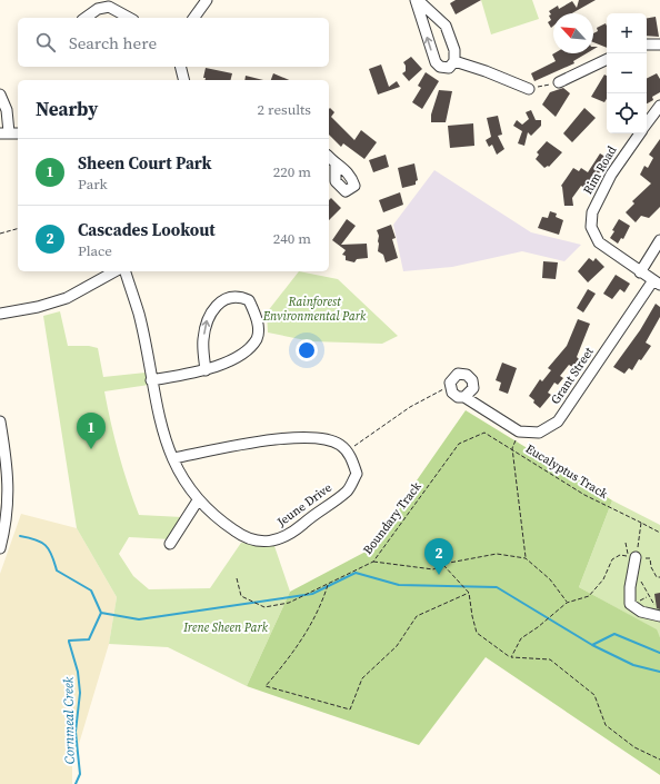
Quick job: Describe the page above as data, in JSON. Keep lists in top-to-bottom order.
{
  "streets": {
    "street": ["Rim Road", "Grant Street", "Jeune Drive"],
    "path": ["Eucalyptus Track", "Boundary Track"]
  },
  "crossings": [
    ["Eucalyptus Track", "Boundary Track"]
  ],
  "water": ["Cornmeal Creek"],
  "parks": ["Rainforest Environmental Park", "Irene Sheen Park"],
  "north": "top left",
  "page": {
    "map_buttons": ["+", "−"],
    "search": "Search here",
    "heading": ["Nearby", "2 results"],
    "list": [
      {
        "mark": "1",
        "name": "Sheen Court Park",
        "note": "Park",
        "value": "220 m"
      },
      {
        "mark": "2",
        "name": "Cascades Lookout",
        "note": "Place",
        "value": "240 m"
      }
    ],
    "pins": ["1", "2"]
  }
}
